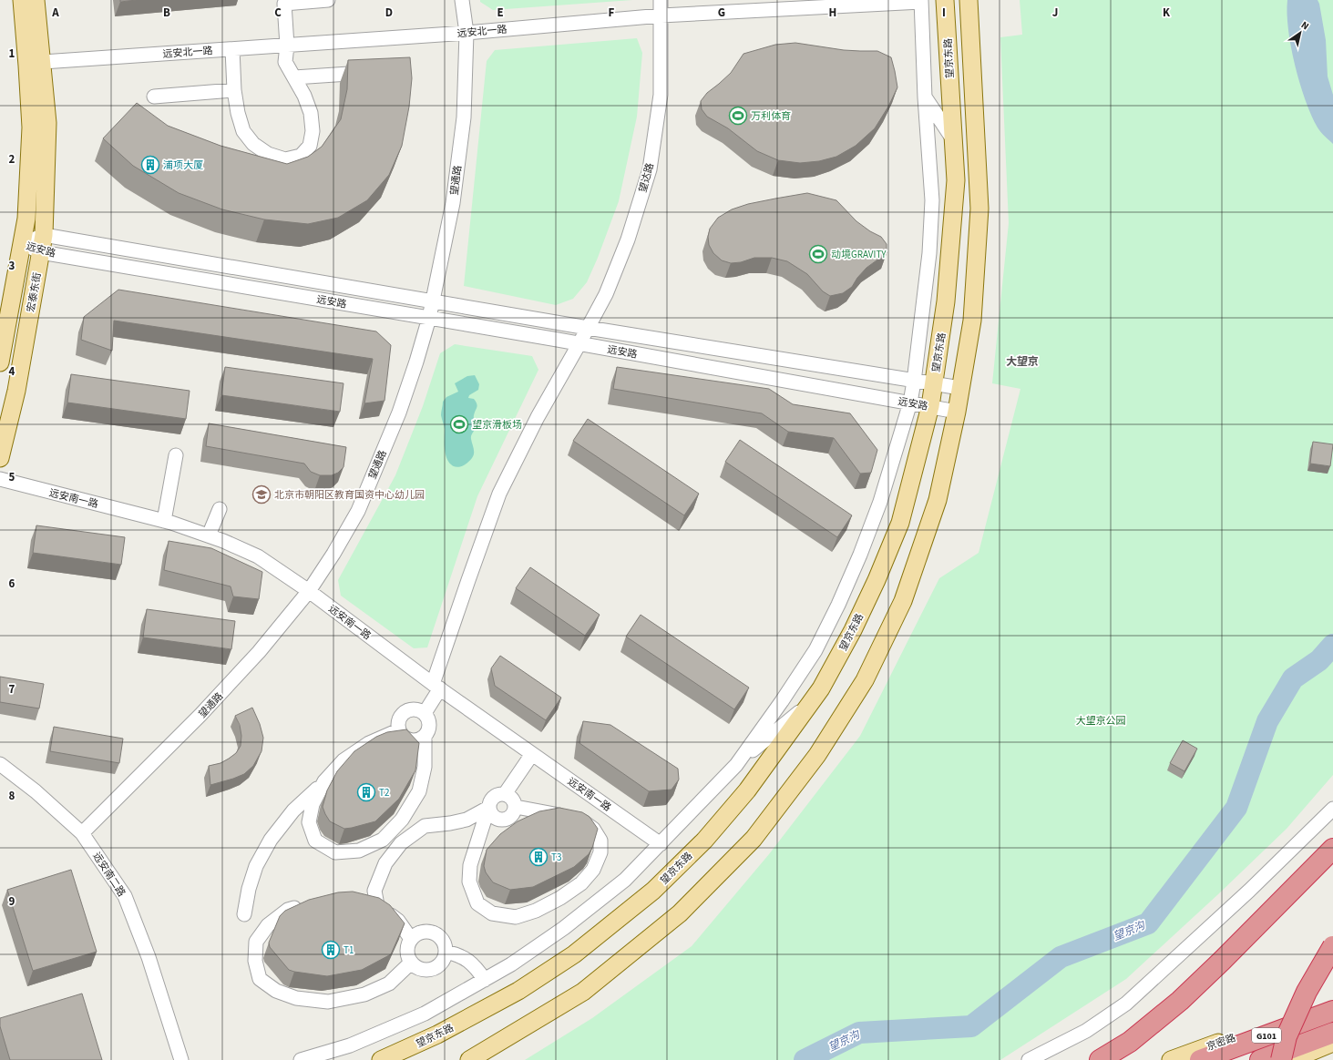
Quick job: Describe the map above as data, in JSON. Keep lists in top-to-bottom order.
{
  "streets": {
    "highway": ["G101"],
    "main road": ["望京东路", "宏泰东街", "京密路"],
    "street": [
      "远安北一路",
      "望达路",
      "望通路",
      "远安路",
      "远安南一路",
      "远安南二路"
    ]
  },
  "crossings": [
    ["远安北一路", "望达路"],
    ["远安北一路", "望通路"],
    ["远安北一路", "宏泰东街"],
    ["望京东路", "远安路"],
    ["望达路", "远安路"],
    ["望达路", "远安南一路"],
    ["望通路", "远安路"],
    ["望通路", "远安南一路"],
    ["望通路", "远安南二路"],
    ["远安路", "宏泰东街"]
  ],
  "districts": ["大望京"],
  "water": ["望京沟"],
  "parks": ["大望京公园"],
  "places": {
    "sports": ["万利体育", "动境GRAVITY", "望京滑板场"],
    "building": [
      "浦项大厦",
      "T2",
      "T3",
      "T1"
    ],
    "school or university": ["北京市朝阳区教育国资中心幼儿园"]
  },
  "north": "top right",
  "grid": {
    "columns": [
      "A",
      "B",
      "C",
      "D",
      "E",
      "F",
      "G",
      "H",
      "I",
      "J",
      "K"
    ],
    "rows": [
      "1",
      "2",
      "3",
      "4",
      "5",
      "6",
      "7",
      "8",
      "9"
    ]
  }
}
